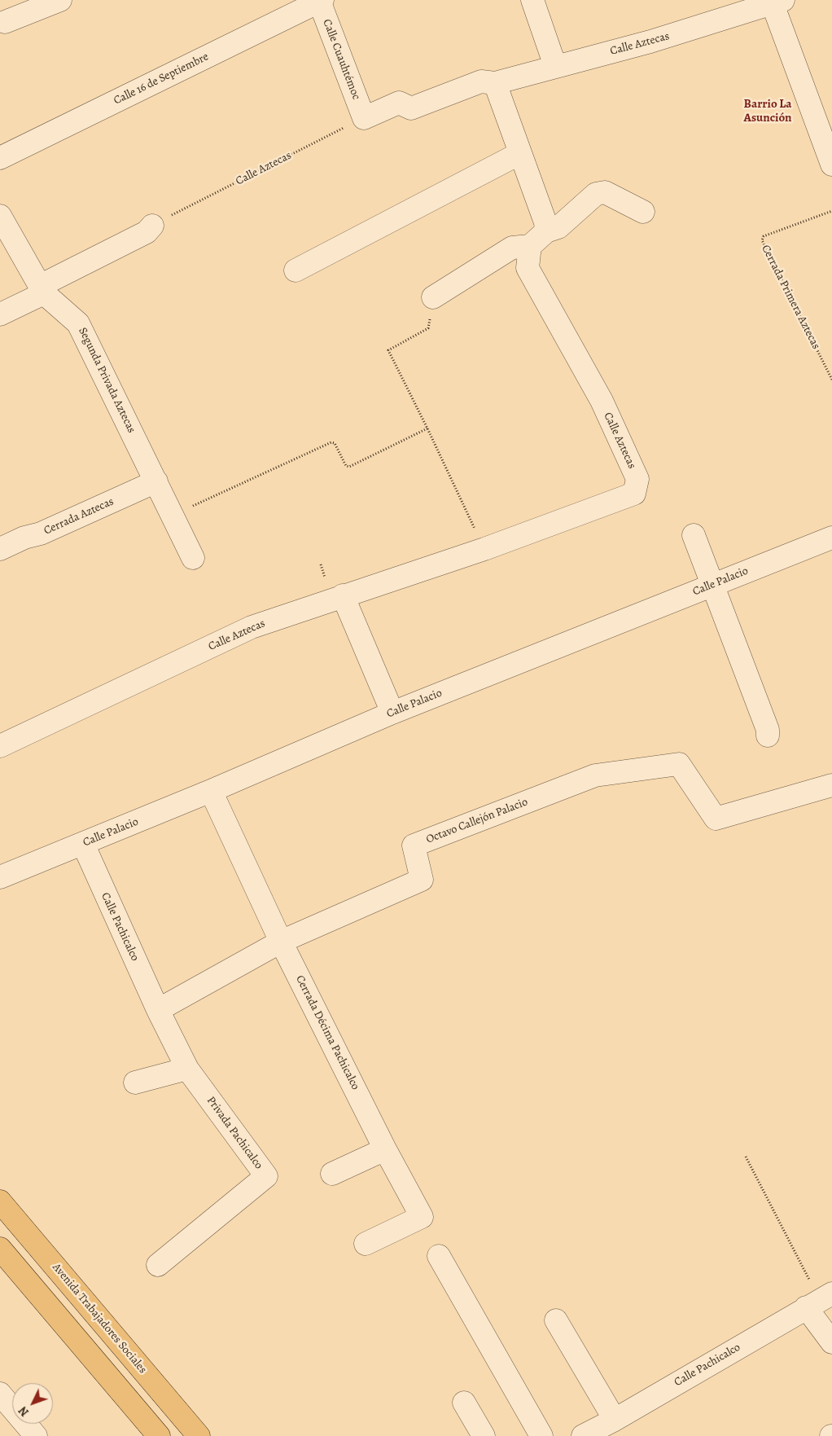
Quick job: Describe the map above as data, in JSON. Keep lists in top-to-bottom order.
{
  "streets": {
    "main road": ["Avenida Trabajadores Sociales"],
    "street": [
      "Calle Aztecas",
      "Calle Cuauhtémoc",
      "Calle 16 de Septiembre",
      "Segunda Privada Aztecas",
      "Cerrada Aztecas",
      "Calle Palacio",
      "Octavo Callejón Palacio",
      "Calle Pachicalco",
      "Cerrada Décima Pachicalco",
      "Privada Pachicalco"
    ],
    "path": ["Cerrada Primera Aztecas"]
  },
  "crossings": [
    ["Calle Aztecas", "Calle Cuauhtémoc"],
    ["Calle Cuauhtémoc", "Calle 16 de Septiembre"],
    ["Segunda Privada Aztecas", "Cerrada Aztecas"],
    ["Calle Palacio", "Calle Pachicalco"],
    ["Calle Palacio", "Cerrada Décima Pachicalco"],
    ["Octavo Callejón Palacio", "Calle Pachicalco"],
    ["Octavo Callejón Palacio", "Cerrada Décima Pachicalco"],
    ["Octavo Callejón Palacio", "Privada Pachicalco"],
    ["Calle Pachicalco", "Privada Pachicalco"]
  ],
  "districts": ["Barrio La Asunción"],
  "north": "bottom left"
}
